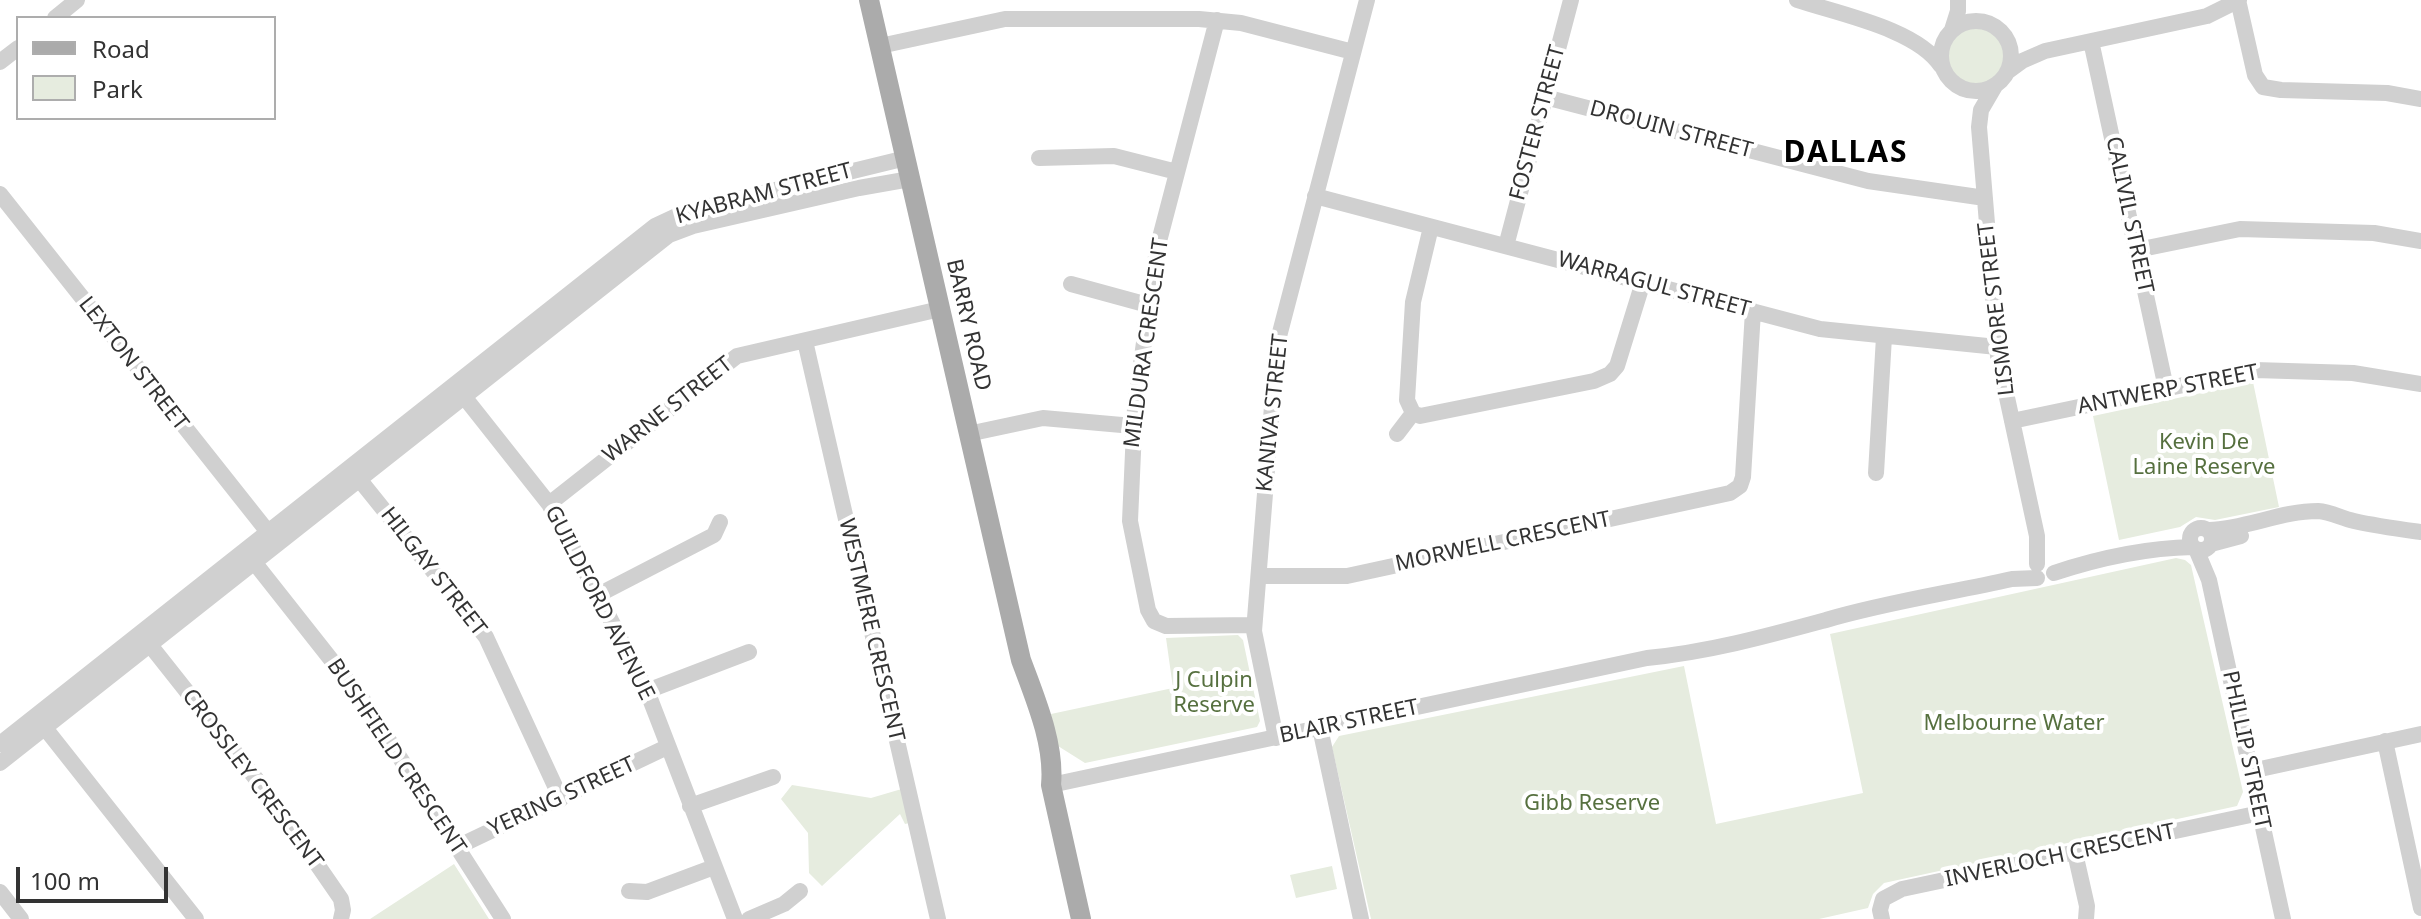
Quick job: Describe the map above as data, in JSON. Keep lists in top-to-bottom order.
{
  "streets": {
    "main road": ["BARRY ROAD"],
    "street": [
      "FOSTER STREET",
      "DROUIN STREET",
      "KYABRAM STREET",
      "CALIVIL STREET",
      "WARRAGUL STREET",
      "LISMORE STREET",
      "MILDURA CRESCENT",
      "LEXTON STREET",
      "ANTWERP STREET",
      "WARNE STREET",
      "KANIVA STREET",
      "MORWELL CRESCENT",
      "HILGAY STREET",
      "GUILDFORD AVENUE",
      "WESTMERE CRESCENT",
      "BLAIR STREET",
      "PHILLIP STREET",
      "BUSHFIELD CRESCENT",
      "CROSSLEY CRESCENT",
      "YERING STREET",
      "INVERLOCH CRESCENT"
    ]
  },
  "crossings": [
    ["FOSTER STREET", "DROUIN STREET"],
    ["FOSTER STREET", "WARRAGUL STREET"],
    ["DROUIN STREET", "LISMORE STREET"],
    ["KYABRAM STREET", "BARRY ROAD"],
    ["KYABRAM STREET", "LEXTON STREET"],
    ["KYABRAM STREET", "HILGAY STREET"],
    ["KYABRAM STREET", "GUILDFORD AVENUE"],
    ["KYABRAM STREET", "BUSHFIELD CRESCENT"],
    ["KYABRAM STREET", "CROSSLEY CRESCENT"],
    ["CALIVIL STREET", "ANTWERP STREET"],
    ["WARRAGUL STREET", "LISMORE STREET"],
    ["WARRAGUL STREET", "KANIVA STREET"],
    ["WARRAGUL STREET", "MORWELL CRESCENT"],
    ["LISMORE STREET", "ANTWERP STREET"],
    ["LISMORE STREET", "BLAIR STREET"],
    ["BARRY ROAD", "WARNE STREET"],
    ["BARRY ROAD", "BLAIR STREET"],
    ["MILDURA CRESCENT", "KANIVA STREET"],
    ["WARNE STREET", "GUILDFORD AVENUE"],
    ["WARNE STREET", "WESTMERE CRESCENT"],
    ["KANIVA STREET", "MORWELL CRESCENT"],
    ["KANIVA STREET", "BLAIR STREET"],
    ["HILGAY STREET", "YERING STREET"],
    ["GUILDFORD AVENUE", "YERING STREET"],
    ["BLAIR STREET", "PHILLIP STREET"],
    ["PHILLIP STREET", "INVERLOCH CRESCENT"],
    ["BUSHFIELD CRESCENT", "YERING STREET"]
  ],
  "districts": ["DALLAS"],
  "parks": [
    "Kevin De Laine Reserve",
    "J Culpin Reserve",
    "Melbourne Water",
    "Gibb Reserve"
  ],
  "legend": ["Road", "Park"],
  "scale_bar": "100 m"
}
